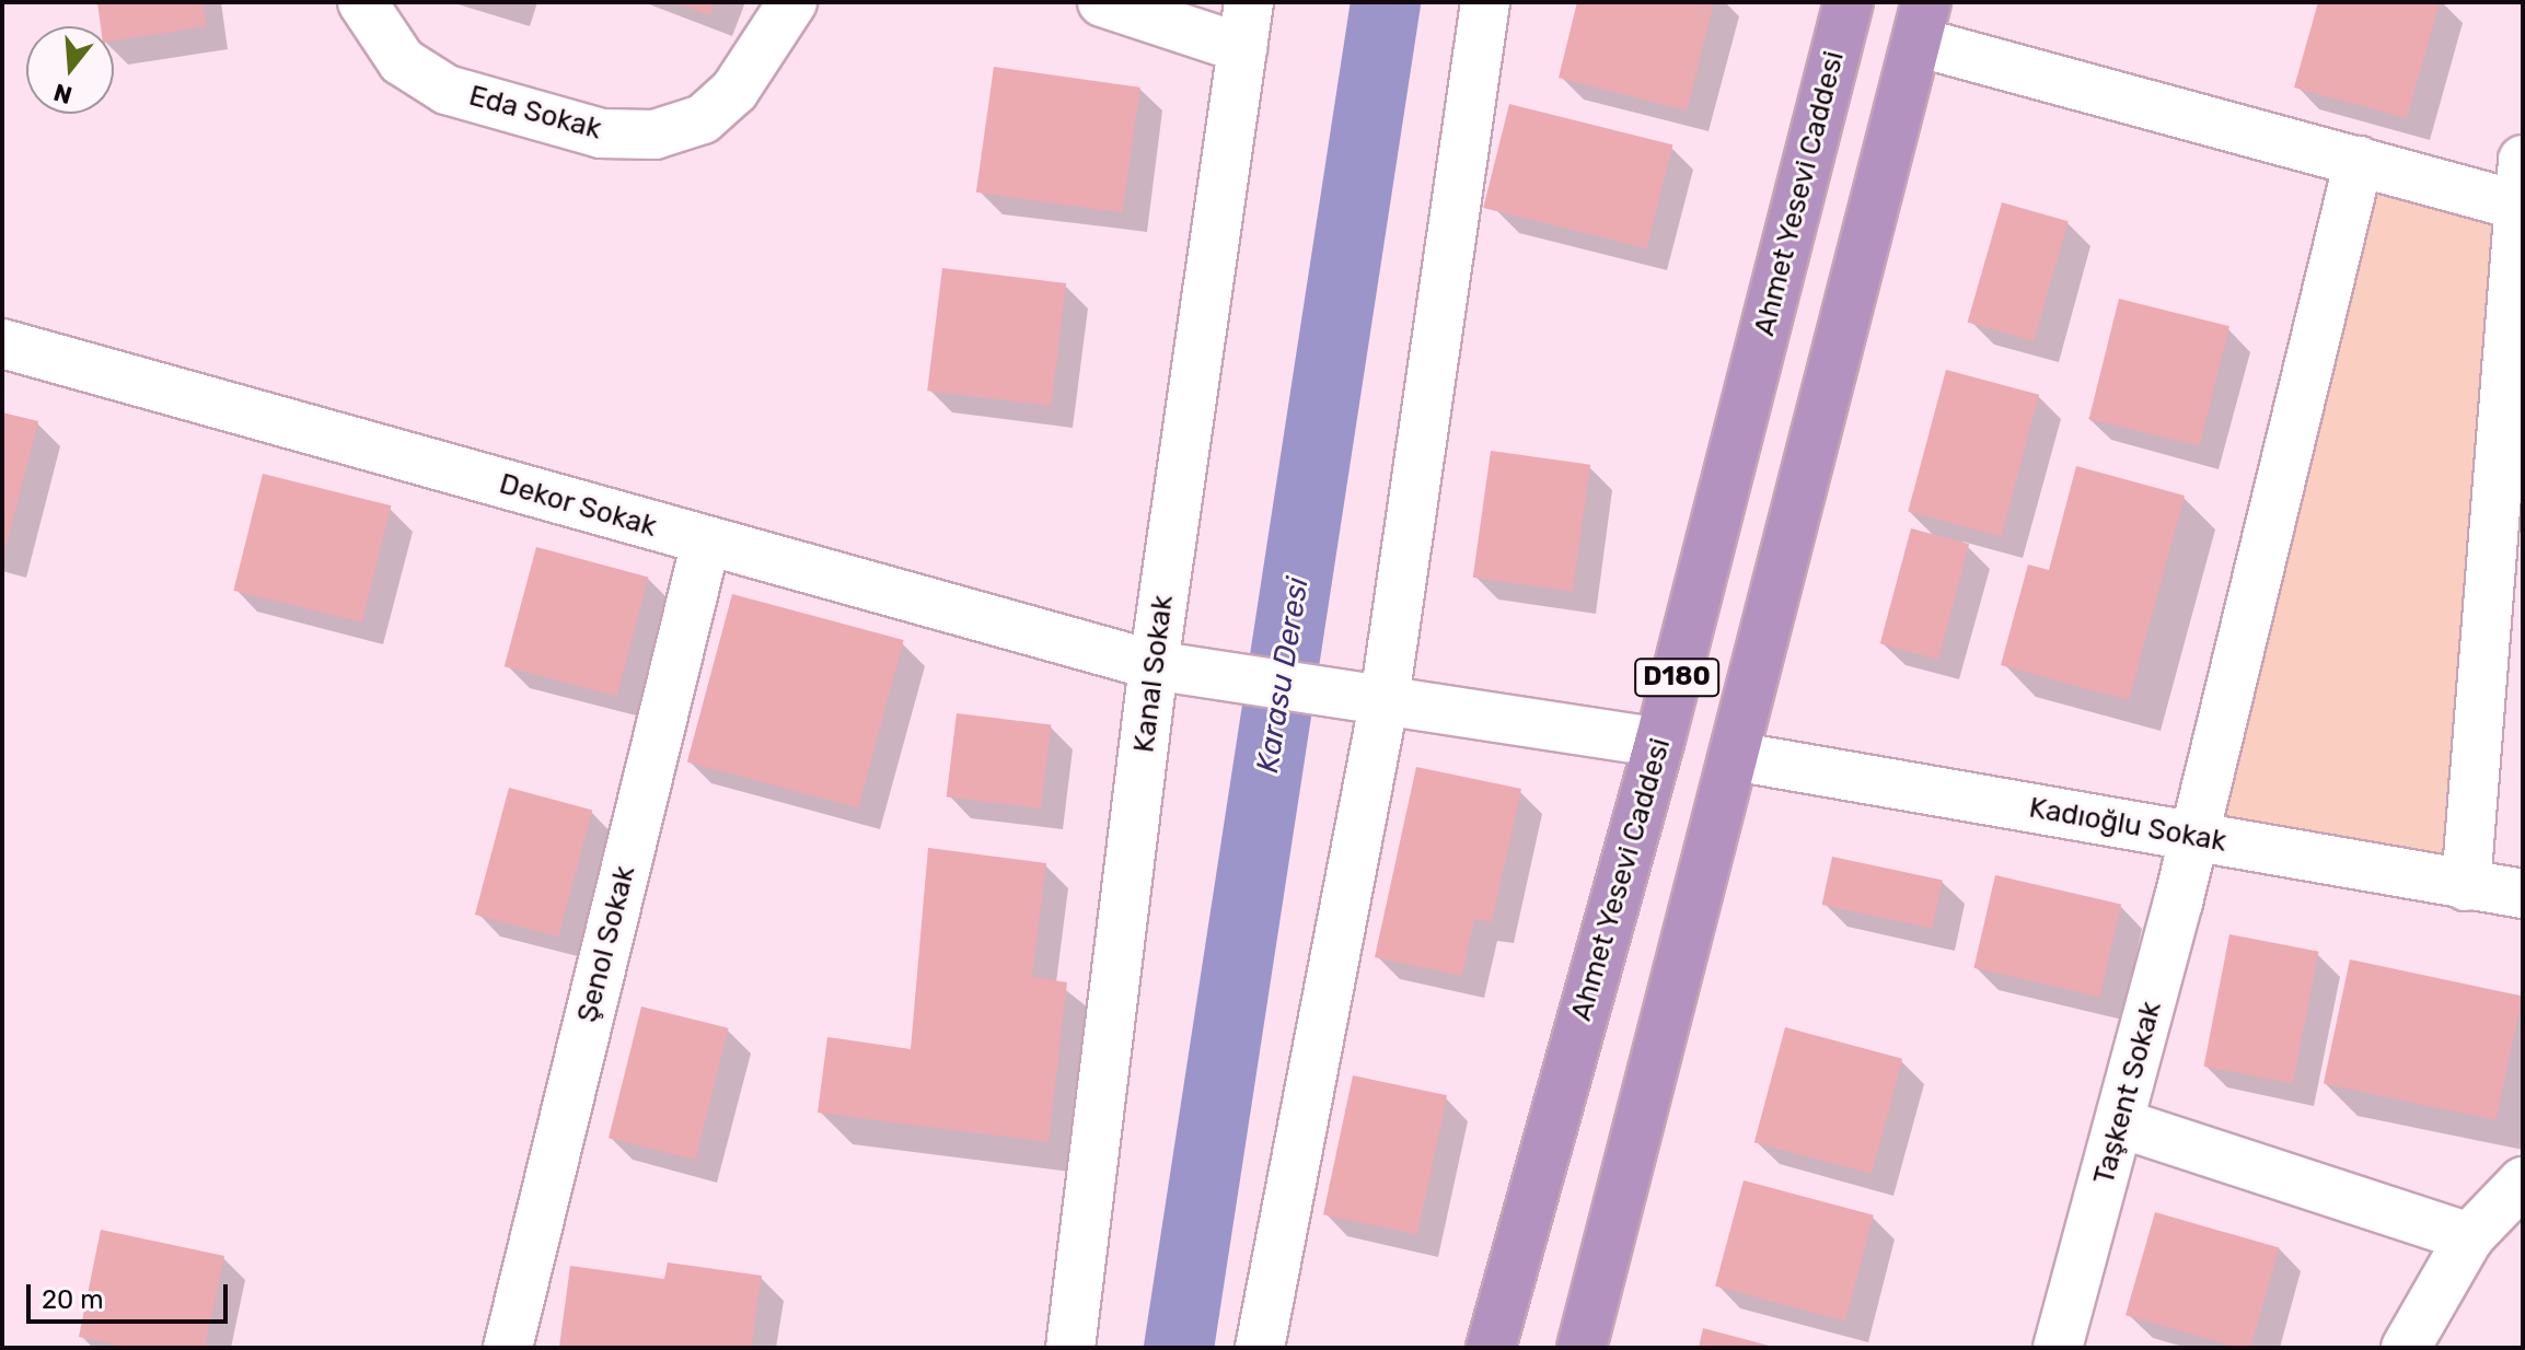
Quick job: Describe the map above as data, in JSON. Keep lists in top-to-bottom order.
{
  "streets": {
    "highway": ["Ahmet Yesevi Caddesi", "D180"],
    "street": [
      "Eda Sokak",
      "Dekor Sokak",
      "Kanal Sokak",
      "Kadıoğlu Sokak",
      "Şenol Sokak",
      "Taşkent Sokak"
    ]
  },
  "crossings": [
    ["Ahmet Yesevi Caddesi", "Dekor Sokak"],
    ["Dekor Sokak", "Kanal Sokak"],
    ["Dekor Sokak", "Şenol Sokak"],
    ["D180", "Kadıoğlu Sokak"],
    ["Kadıoğlu Sokak", "Taşkent Sokak"]
  ],
  "water": ["Karasu Deresi"],
  "scale_bar": "20 m",
  "north": "bottom"
}
